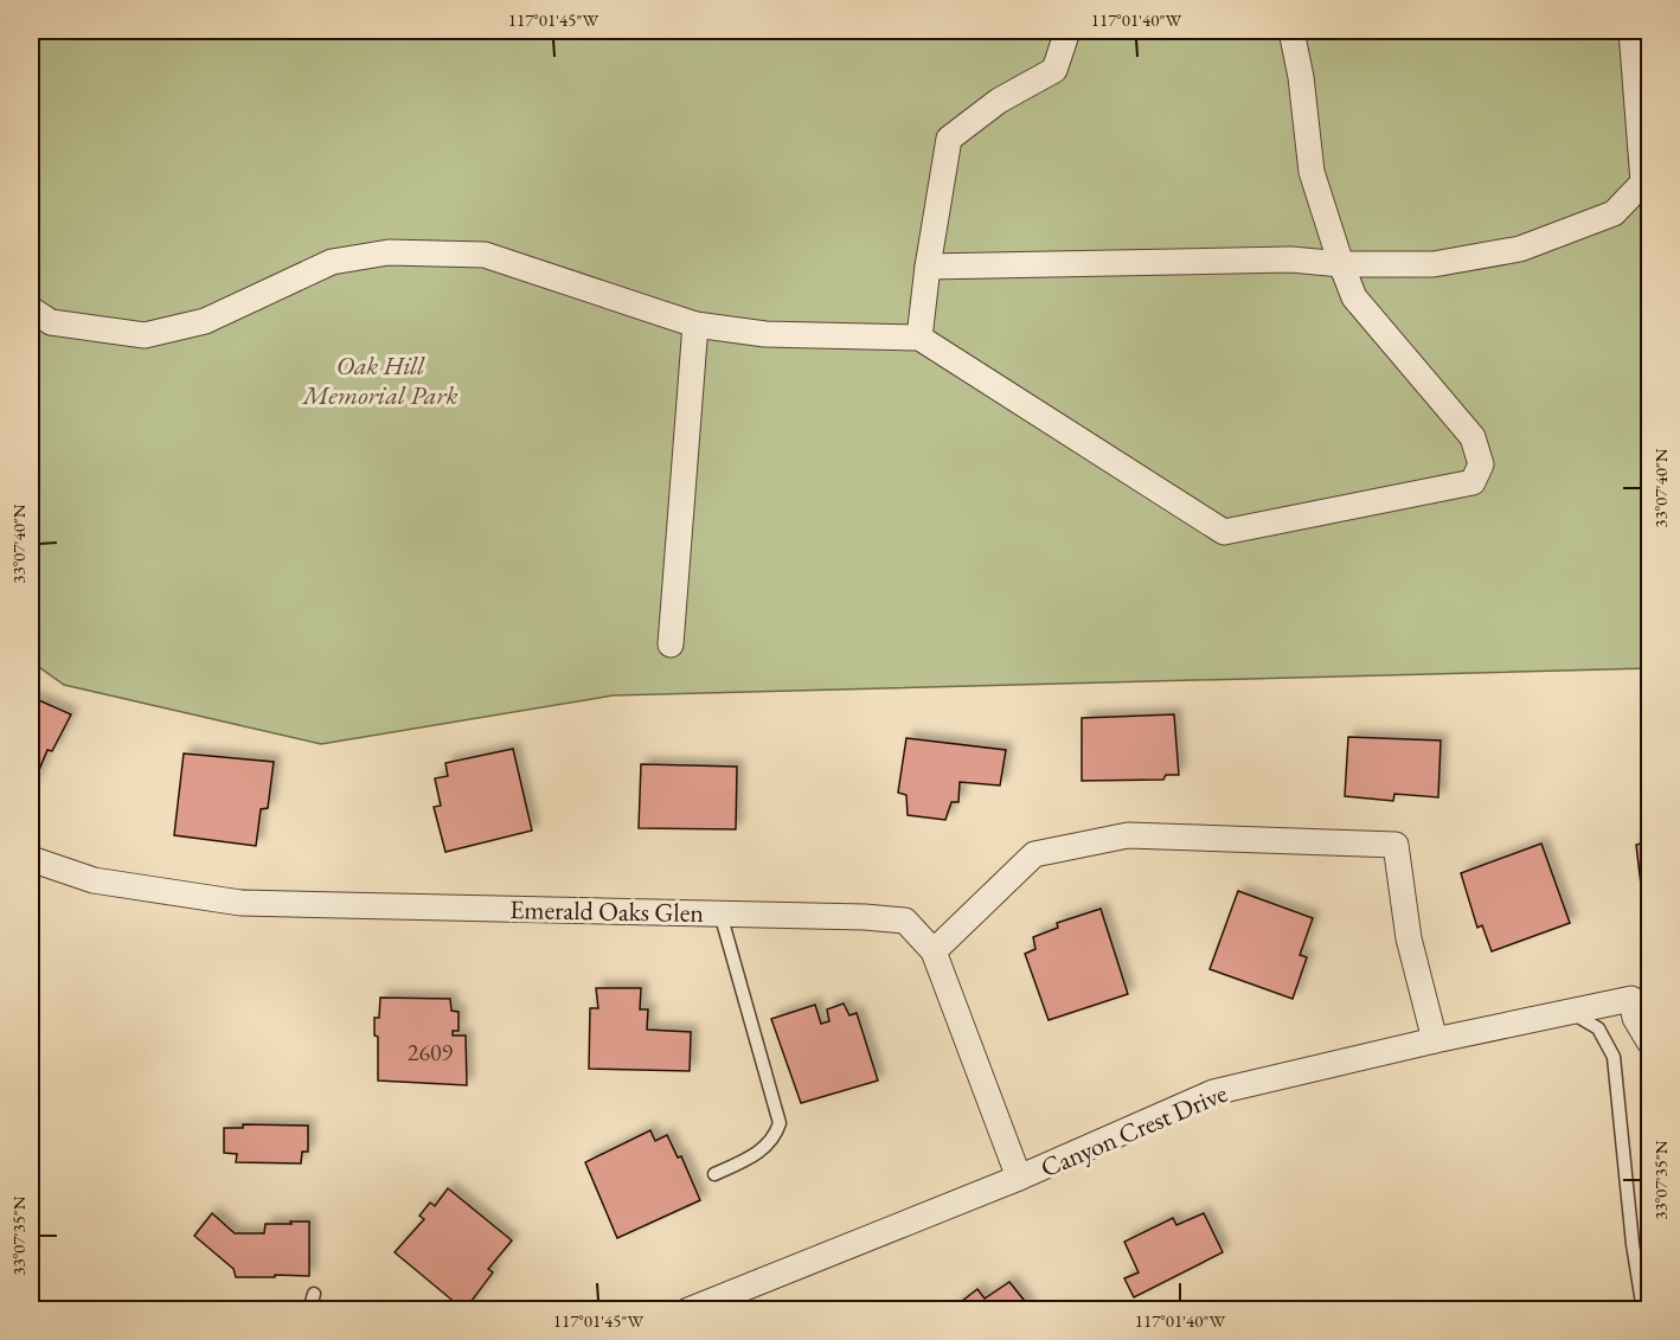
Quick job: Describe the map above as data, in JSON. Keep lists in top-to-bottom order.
{
  "streets": {
    "street": ["Emerald Oaks Glen", "Canyon Crest Drive"]
  },
  "crossings": [
    ["Emerald Oaks Glen", "Canyon Crest Drive"]
  ],
  "parks": ["Oak Hill Memorial Park"],
  "house_numbers": ["2609"],
  "coordinates": [
    "117°01'45\"W",
    "117°01'40\"W",
    "33°07'40\"N",
    "33°07'35\"N"
  ]
}
